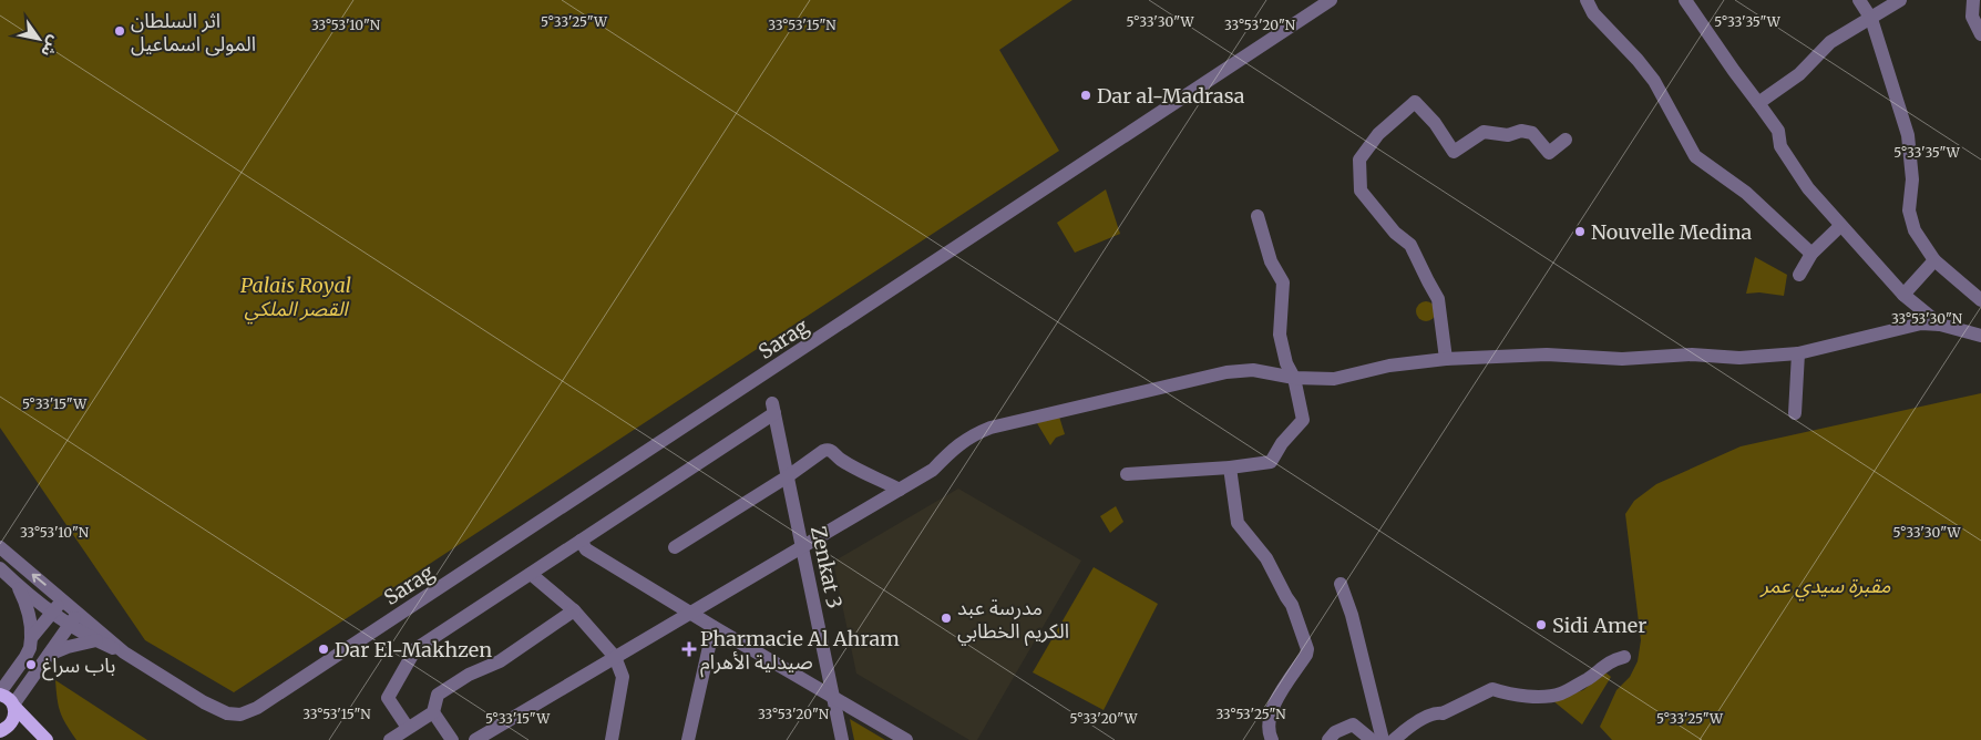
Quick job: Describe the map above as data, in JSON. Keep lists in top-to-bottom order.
{
  "streets": {
    "street": ["Sarag", "Zenkat 3"]
  },
  "parks": ["Palais Royal القصر الملكي", "مقبرة سيدي عمر"],
  "places": {
    "other": [
      "اثر السلطان المولى اسماعيل",
      "Dar al-Madrasa",
      "Nouvelle Medina",
      "مدرسة عبد الكريم الخطابي",
      "Sidi Amer",
      "Dar El-Makhzen",
      "باب سراغ"
    ],
    "health": ["Pharmacie Al Ahram صيدلية الأهرام"]
  },
  "north": "bottom right",
  "coordinates": [
    "5°33'25\"W",
    "5°33'35\"W",
    "5°33'30\"W",
    "33°53'20\"N",
    "33°53'10\"N",
    "33°53'15\"N",
    "33°53'30\"N",
    "5°33'15\"W",
    "33°53'25\"N",
    "5°33'20\"W"
  ]
}
